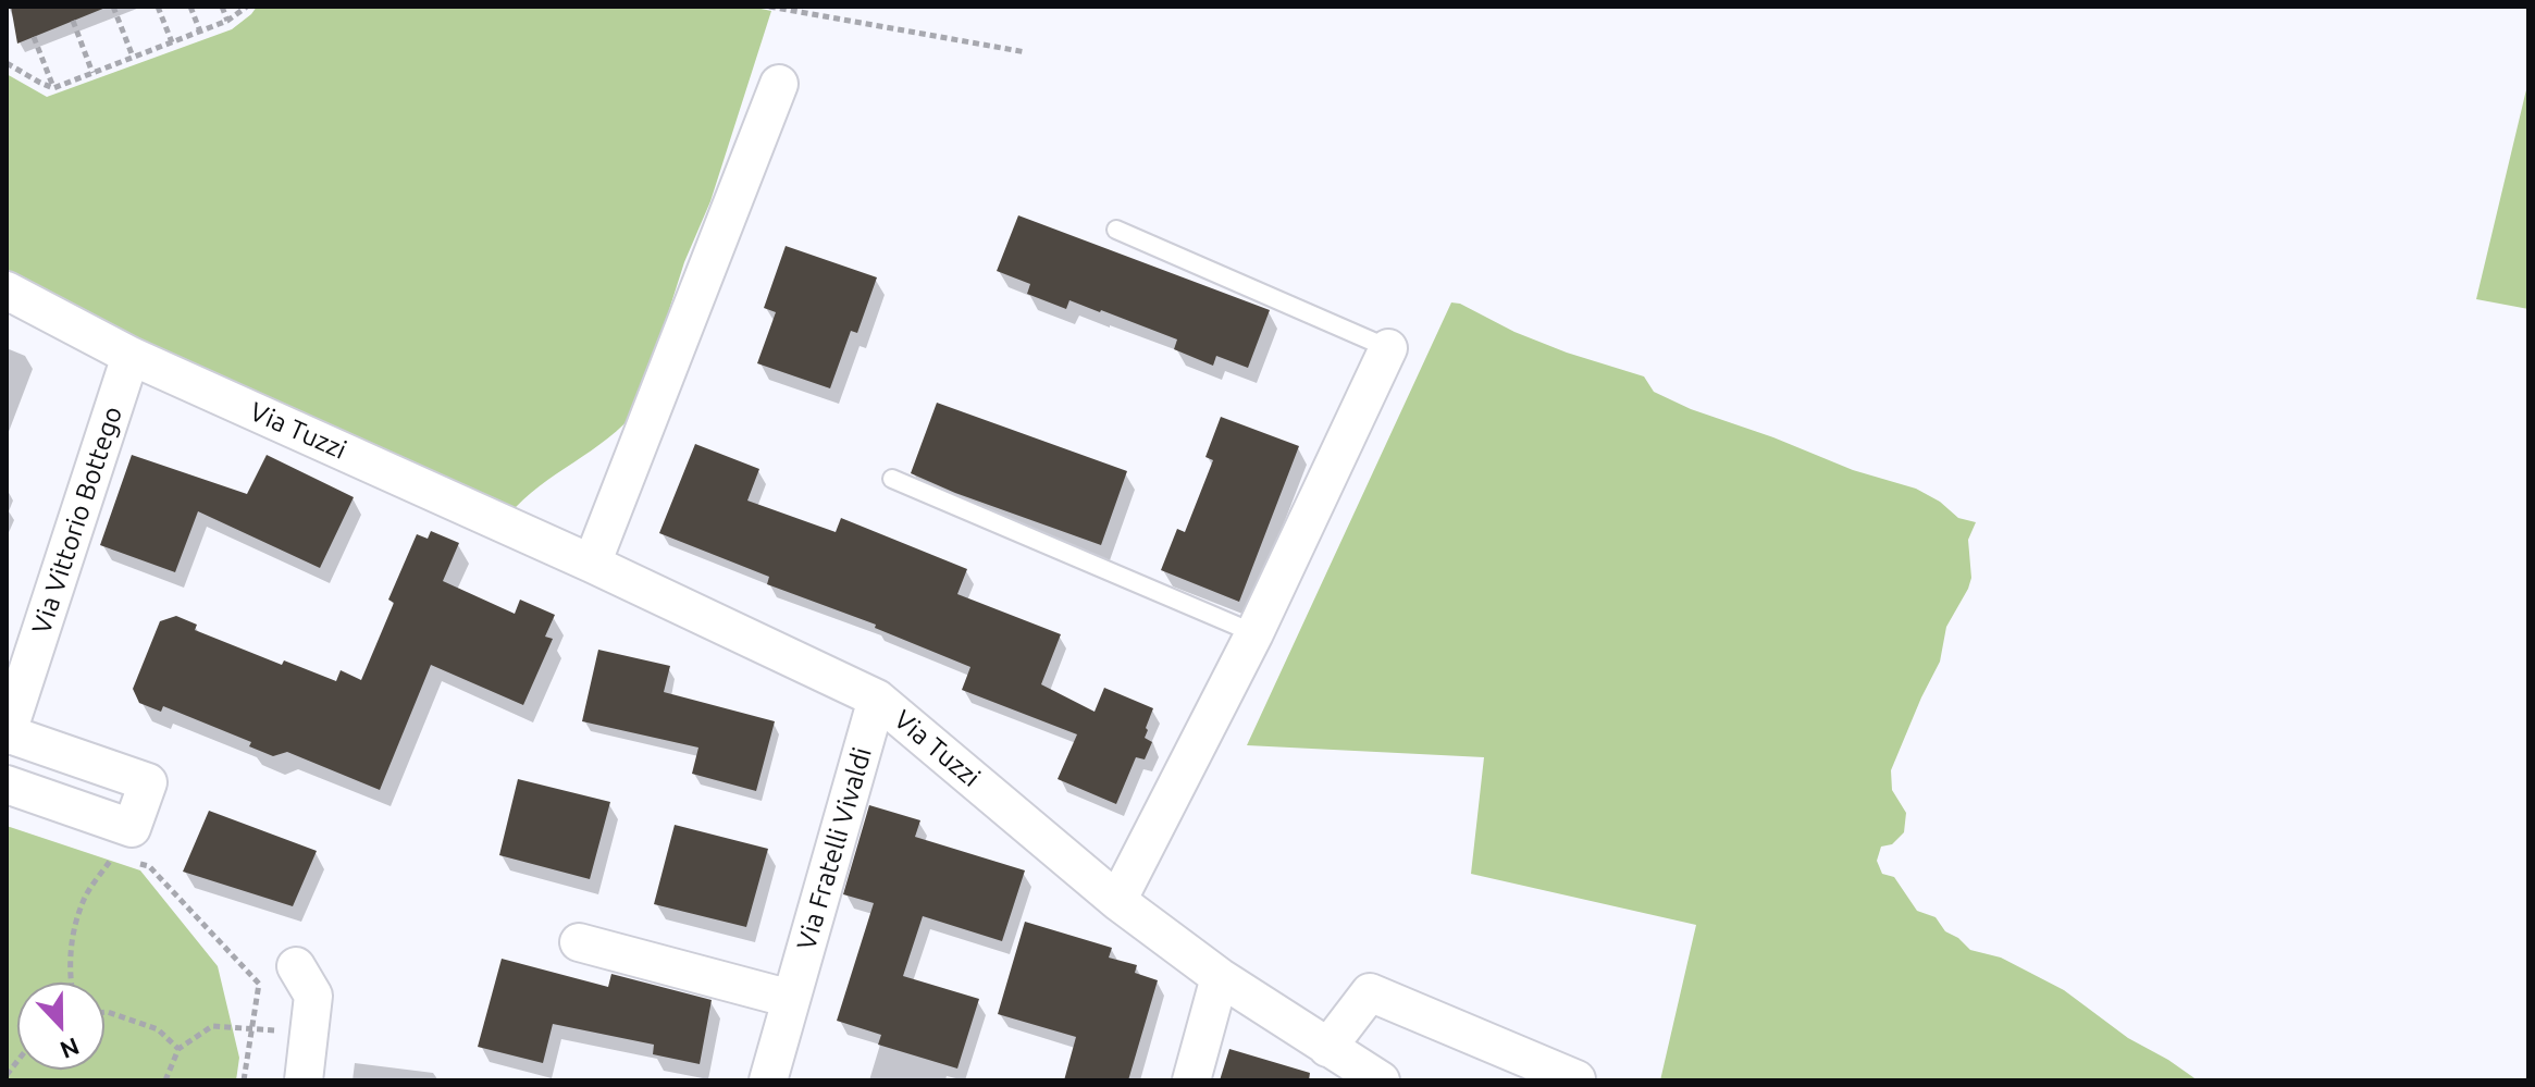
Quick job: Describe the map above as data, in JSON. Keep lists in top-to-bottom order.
{
  "streets": {
    "street": ["Via Tuzzi", "Via Vittorio Bottego", "Via Fratelli Vivaldi"]
  },
  "crossings": [
    ["Via Tuzzi", "Via Vittorio Bottego"],
    ["Via Tuzzi", "Via Fratelli Vivaldi"]
  ],
  "north": "bottom"
}
